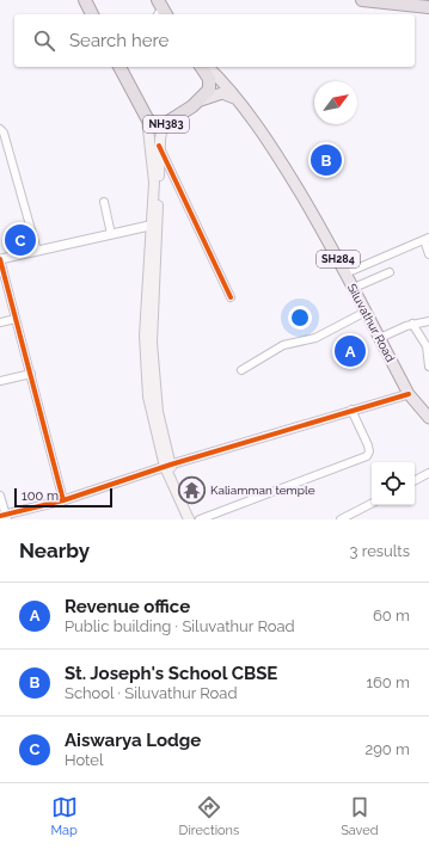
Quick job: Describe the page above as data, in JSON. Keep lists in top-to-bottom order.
{
  "streets": {
    "highway": ["NH383"],
    "main road": ["SH284", "Siluvathur Road"]
  },
  "crossings": [
    ["NH383", "Siluvathur Road"]
  ],
  "places": {
    "temple": ["Kaliamman temple"]
  },
  "scale_bar": "100 m",
  "north": "top right",
  "page": {
    "search": "Search here",
    "pins": ["B", "C", "A"],
    "scale": "100 m",
    "heading": ["Nearby", "3 results"],
    "list": [
      {
        "mark": "A",
        "name": "Revenue office",
        "note": "Public building · Siluvathur Road",
        "value": "60 m"
      },
      {
        "mark": "B",
        "name": "St. Joseph's School CBSE",
        "note": "School · Siluvathur Road",
        "value": "160 m"
      },
      {
        "mark": "C",
        "name": "Aiswarya Lodge",
        "note": "Hotel",
        "value": "290 m"
      }
    ],
    "nav": ["Map", "Directions", "Saved"]
  }
}
